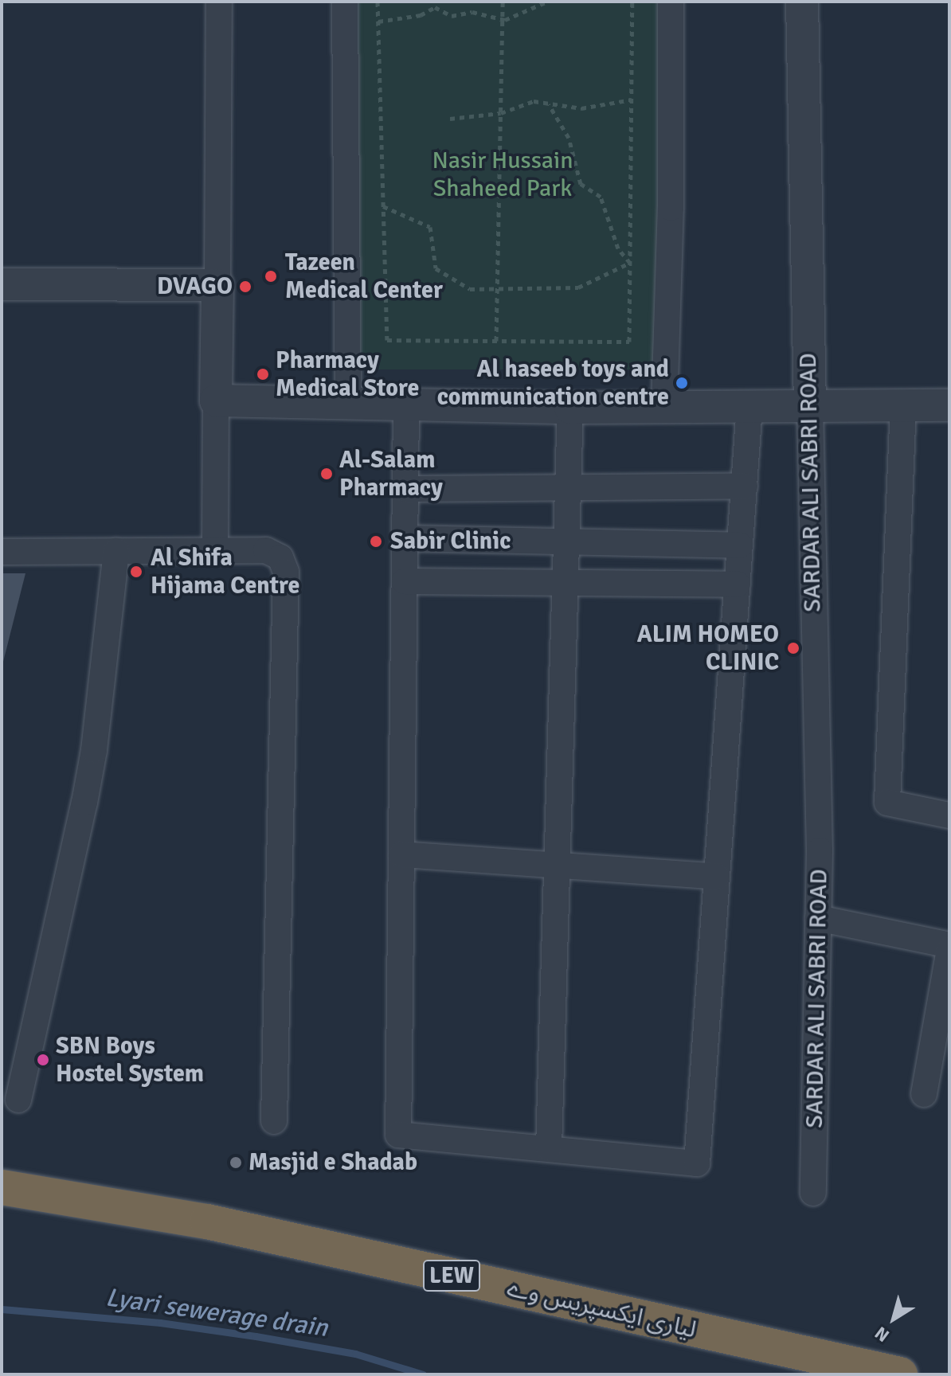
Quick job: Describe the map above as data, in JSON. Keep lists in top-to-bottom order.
{
  "streets": {
    "highway": ["LEW", "لیاری ایکسپریس وے"],
    "street": ["SARDAR ALI SABRI ROAD"]
  },
  "water": ["Lyari sewerage drain"],
  "parks": ["Nasir Hussain Shaheed Park"],
  "places": [
    "Tazeen Medical Center",
    "DVAGO",
    "Pharmacy Medical Store",
    "Al haseeb toys and communication centre",
    "Al-Salam Pharmacy",
    "Sabir Clinic",
    "Al Shifa Hijama Centre",
    "ALIM HOMEO CLINIC",
    "SBN Boys Hostel System",
    "Masjid e Shadab"
  ],
  "north": "bottom left"
}
